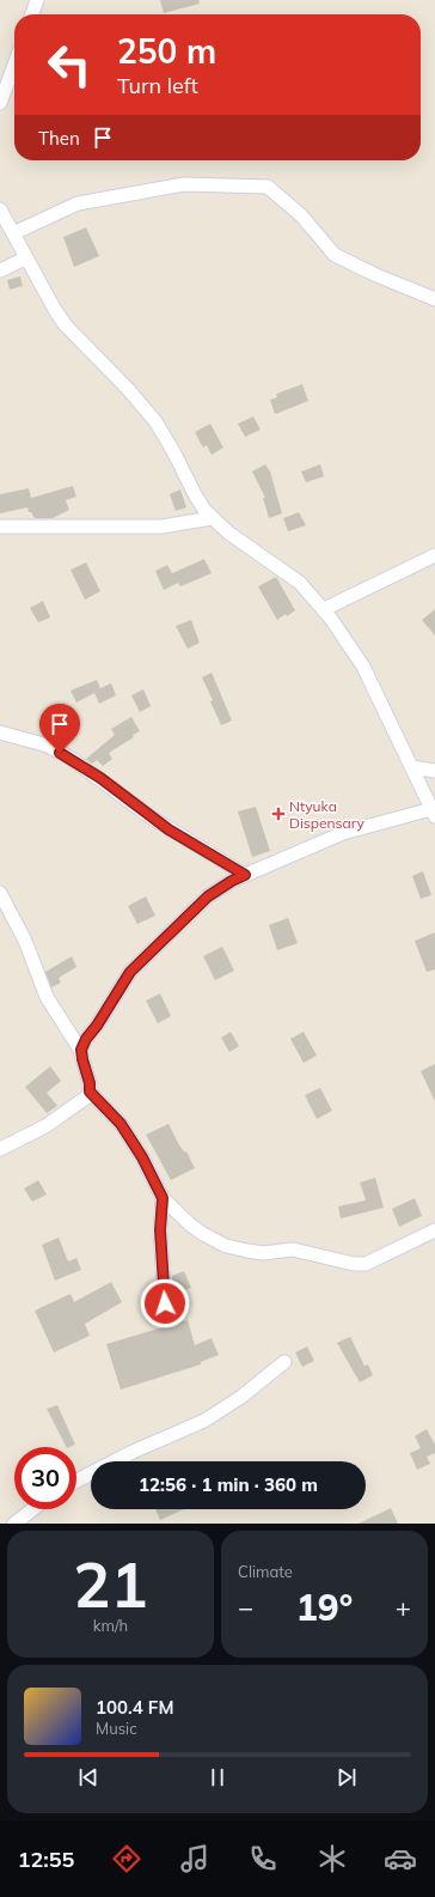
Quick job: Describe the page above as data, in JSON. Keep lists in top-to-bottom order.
{
  "places": {
    "health": ["Ntyuka Dispensary"]
  },
  "page": {
    "turn": ["250 m", "Turn left"],
    "then": "Then",
    "limit": "30",
    "trip": "12:56 · 1 min · 360 m",
    "tile": [
      ["21", "km/h"],
      "Climate"
    ],
    "heat": ["−", "19°", "+"],
    "song": ["100.4 FM", "Music"],
    "tabs": "12:55"
  }
}
